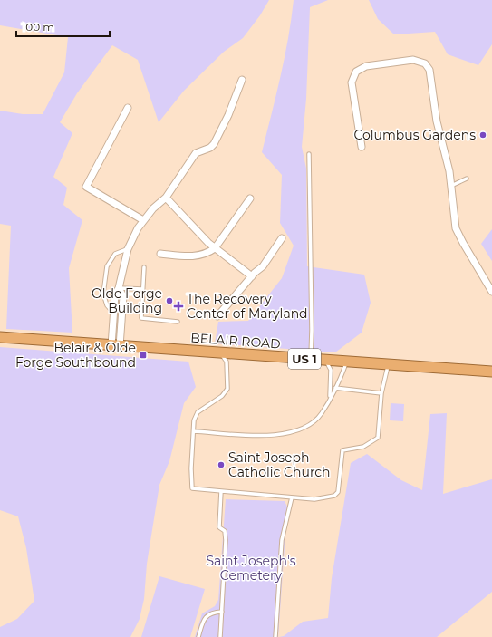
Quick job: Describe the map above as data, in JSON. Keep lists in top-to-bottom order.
{
  "streets": {
    "highway": ["BELAIR ROAD", "US 1"]
  },
  "parks": ["Saint Joseph's Cemetery"],
  "places": {
    "other": ["Columbus Gardens", "Olde Forge Building", "Saint Joseph Catholic Church"],
    "health": ["The Recovery Center of Maryland"],
    "transit": ["Belair & Olde Forge Southbound"]
  },
  "scale_bar": "100 m"
}
